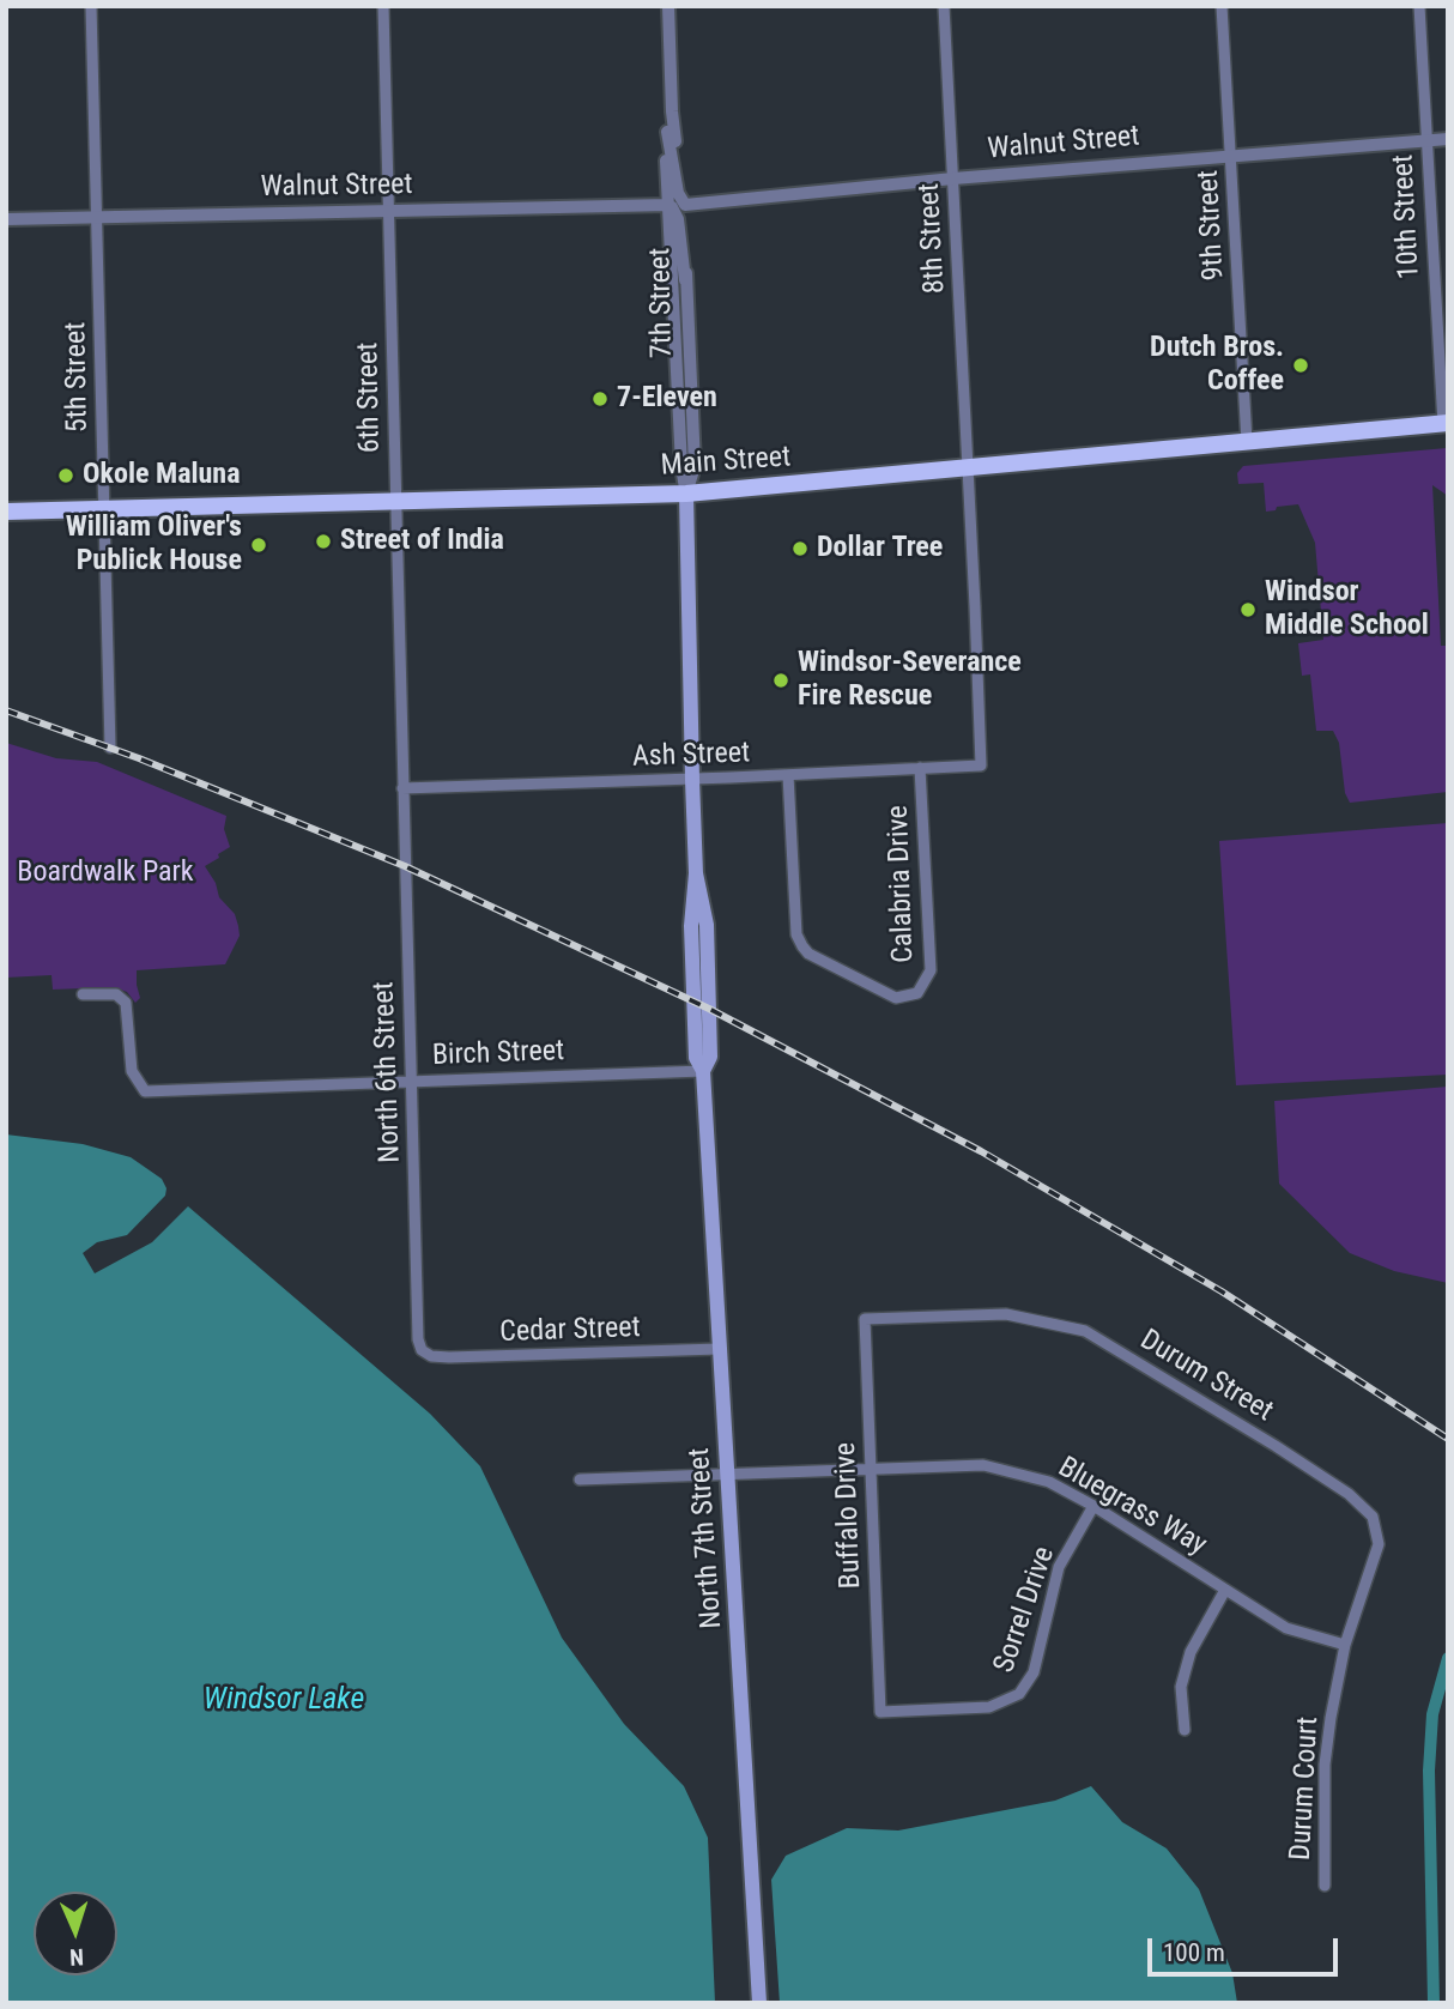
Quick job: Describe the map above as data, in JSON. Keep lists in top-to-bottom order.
{
  "streets": {
    "main road": ["7th Street", "Main Street", "North 7th Street"],
    "street": [
      "Walnut Street",
      "10th Street",
      "9th Street",
      "8th Street",
      "5th Street",
      "6th Street",
      "Ash Street",
      "Calabria Drive",
      "Birch Street",
      "North 6th Street",
      "Cedar Street",
      "Durum Street",
      "Bluegrass Way",
      "Buffalo Drive",
      "Sorrel Drive",
      "Durum Court"
    ]
  },
  "crossings": [
    ["Walnut Street", "10th Street"],
    ["Walnut Street", "9th Street"],
    ["Walnut Street", "8th Street"],
    ["Walnut Street", "7th Street"],
    ["Walnut Street", "5th Street"],
    ["Walnut Street", "6th Street"],
    ["10th Street", "Main Street"],
    ["9th Street", "Main Street"],
    ["8th Street", "Main Street"],
    ["8th Street", "Ash Street"],
    ["7th Street", "Main Street"],
    ["7th Street", "Ash Street"],
    ["7th Street", "North 7th Street"],
    ["5th Street", "Main Street"],
    ["6th Street", "Main Street"],
    ["6th Street", "Ash Street"],
    ["6th Street", "North 6th Street"],
    ["Ash Street", "Calabria Drive"],
    ["Ash Street", "North 6th Street"],
    ["Ash Street", "North 7th Street"],
    ["Birch Street", "North 6th Street"],
    ["Birch Street", "North 7th Street"],
    ["North 6th Street", "Cedar Street"],
    ["Cedar Street", "North 7th Street"],
    ["Durum Street", "Bluegrass Way"],
    ["Durum Street", "Buffalo Drive"],
    ["Durum Street", "Durum Court"],
    ["Bluegrass Way", "Buffalo Drive"],
    ["Bluegrass Way", "North 7th Street"],
    ["Bluegrass Way", "Sorrel Drive"],
    ["Bluegrass Way", "Durum Court"],
    ["Buffalo Drive", "Sorrel Drive"]
  ],
  "water": ["Windsor Lake"],
  "parks": ["Boardwalk Park"],
  "places": [
    "Dutch Bros. Coffee",
    "7-Eleven",
    "Okole Maluna",
    "Street of India",
    "William Oliver's Publick House",
    "Dollar Tree",
    "Windsor Middle School",
    "Windsor-Severance Fire Rescue"
  ],
  "scale_bar": "100 m",
  "north": "bottom"
}
